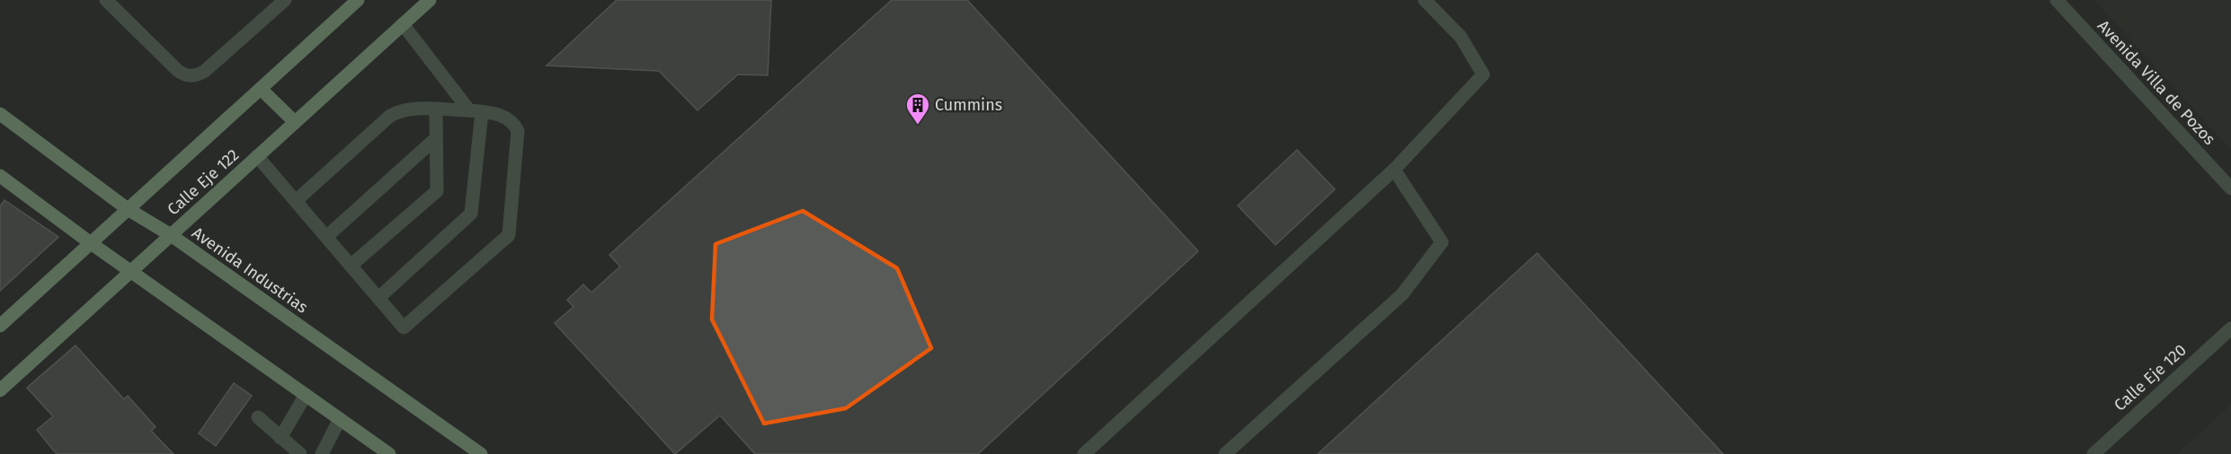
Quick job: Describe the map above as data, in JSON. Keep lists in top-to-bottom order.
{
  "streets": {
    "main road": ["Calle Eje 122", "Avenida Industrias"],
    "street": ["Avenida Villa de Pozos", "Calle Eje 120"]
  },
  "crossings": [
    ["Calle Eje 122", "Avenida Industrias"]
  ],
  "places": {
    "building": ["Cummins"]
  }
}
